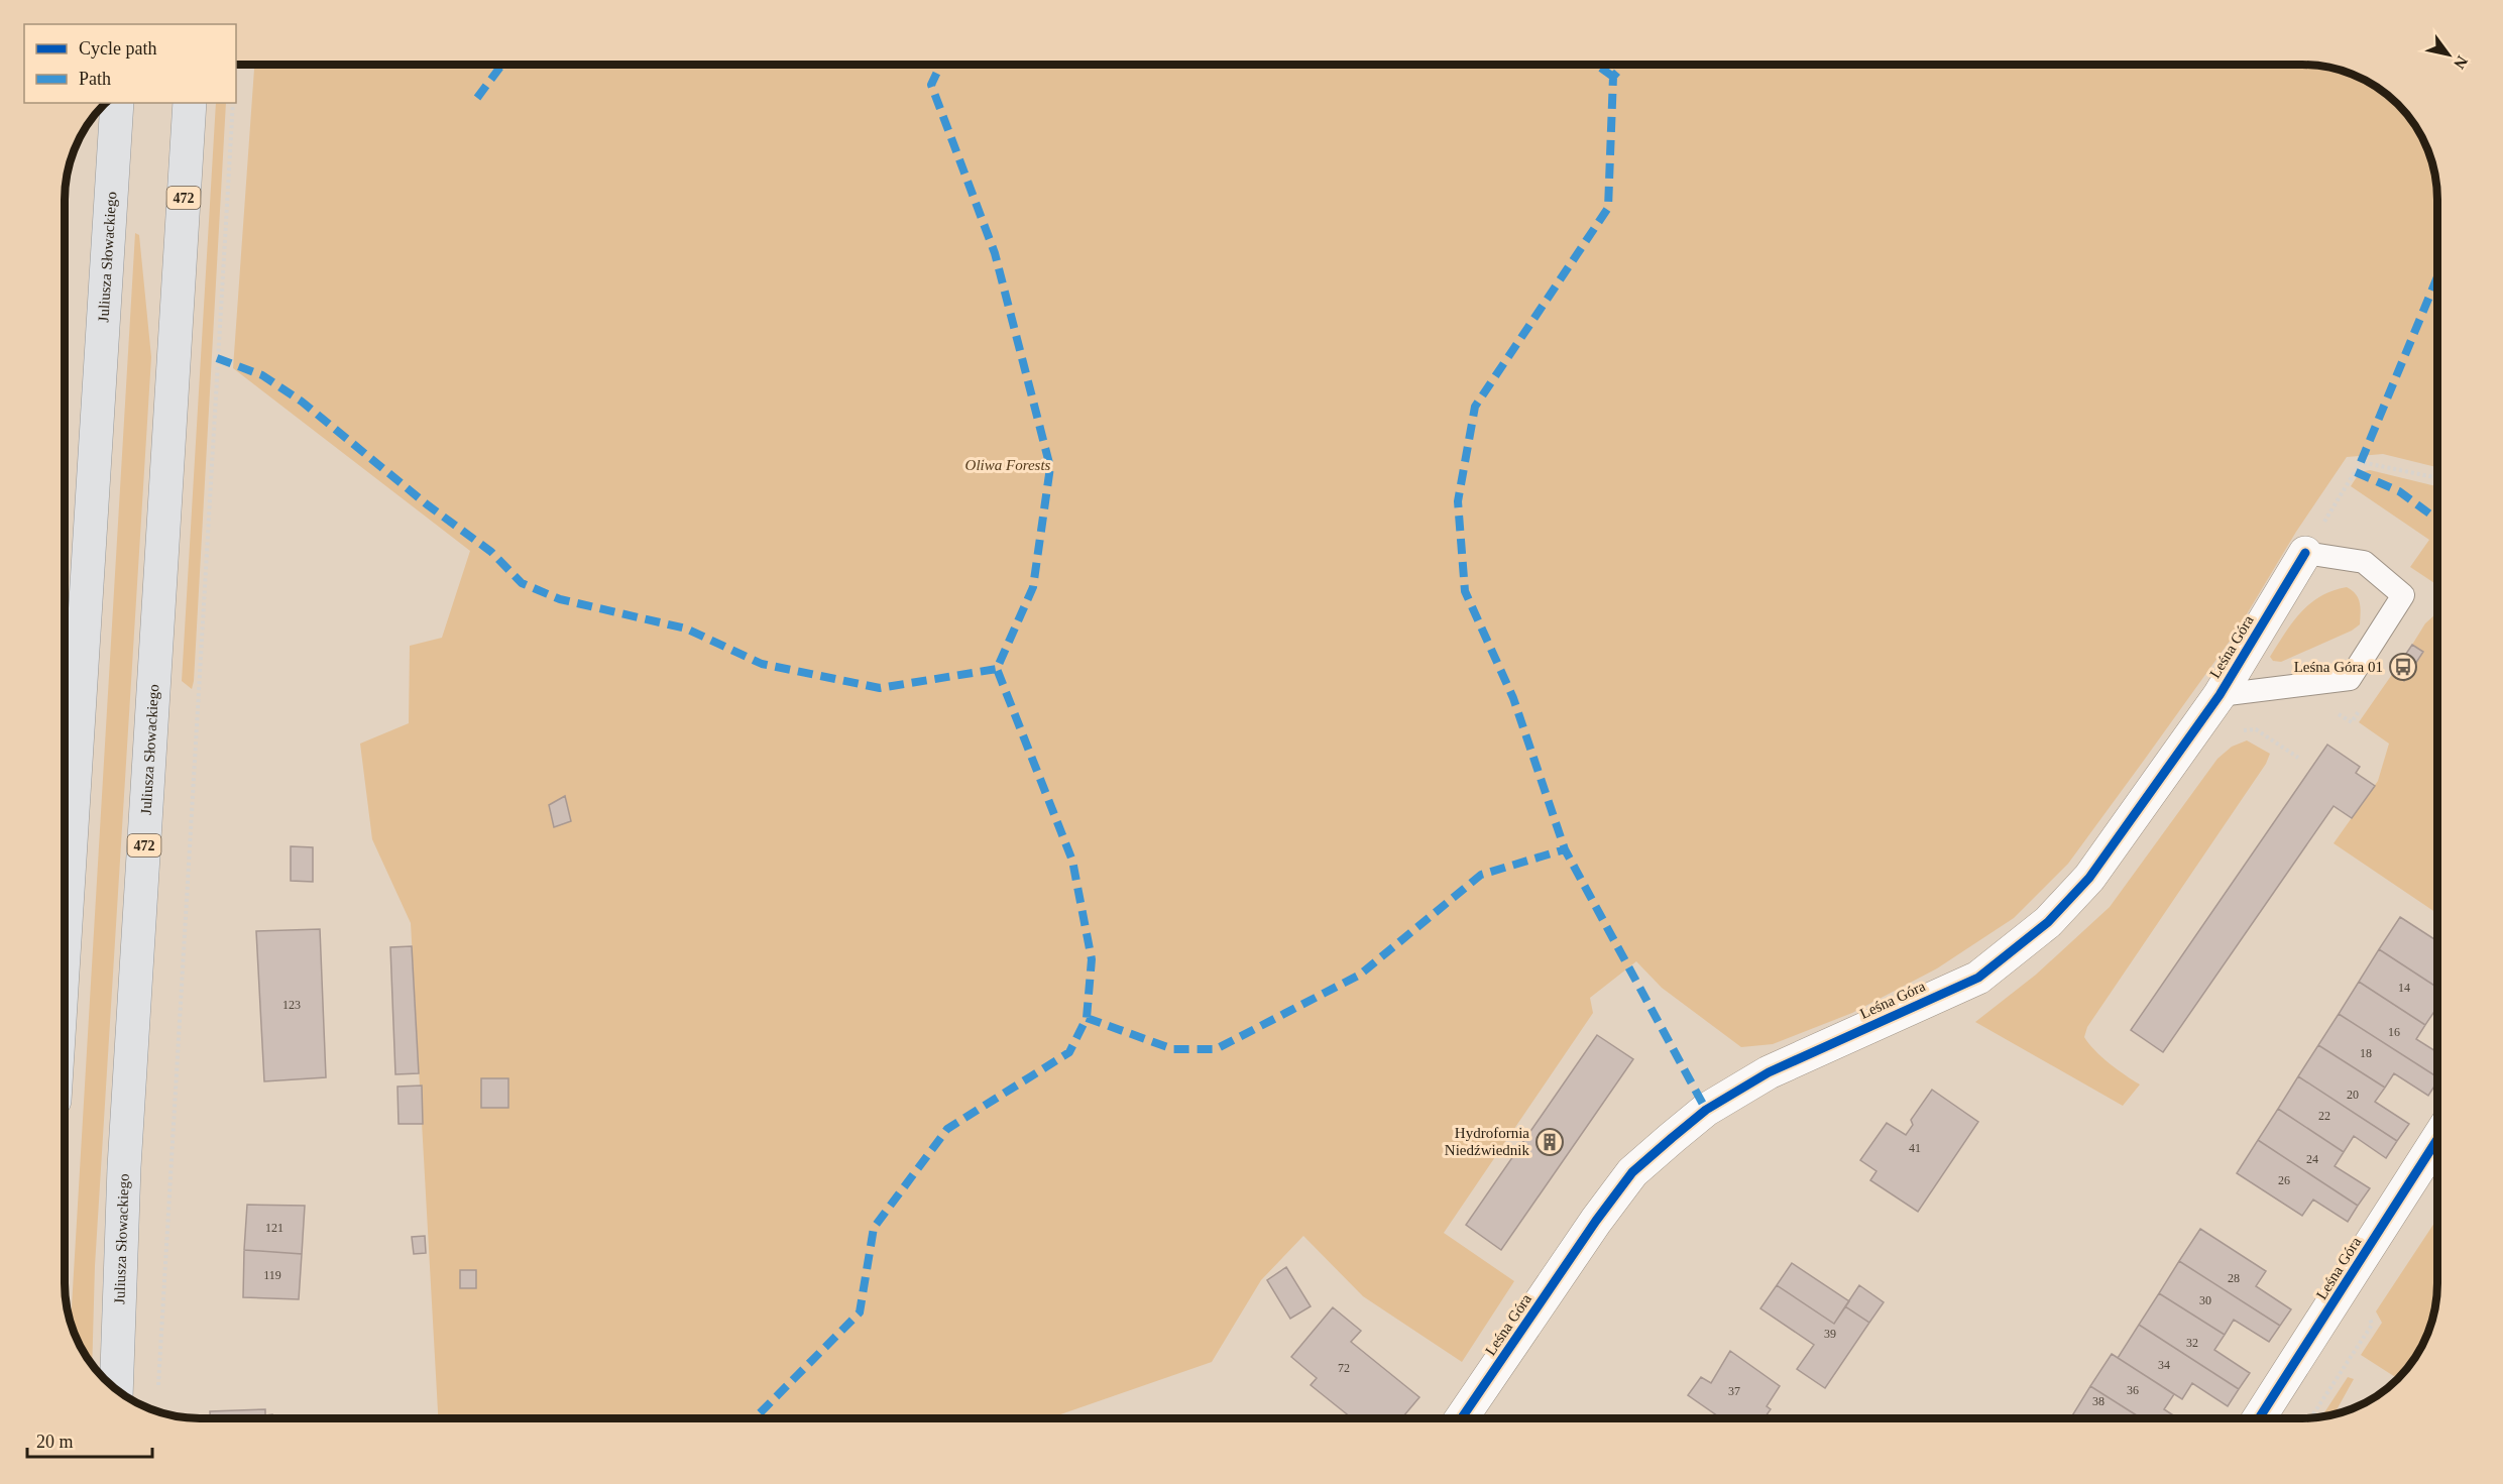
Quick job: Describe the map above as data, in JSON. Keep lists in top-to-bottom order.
{
  "streets": {
    "main road": ["472", "Juliusza Słowackiego"],
    "street": ["Leśna Góra"]
  },
  "parks": ["Oliwa Forests"],
  "places": {
    "bus stop": ["Leśna Góra 01"],
    "building": ["Hydrofornia Niedźwiednik"]
  },
  "house_numbers": [
    "14",
    "123",
    "16",
    "18",
    "20",
    "22",
    "41",
    "24",
    "26",
    "121",
    "119",
    "28",
    "30",
    "39",
    "32",
    "34",
    "72",
    "36",
    "37",
    "38"
  ],
  "legend": ["Cycle path", "Path"],
  "scale_bar": "20 m",
  "north": "bottom right"
}
